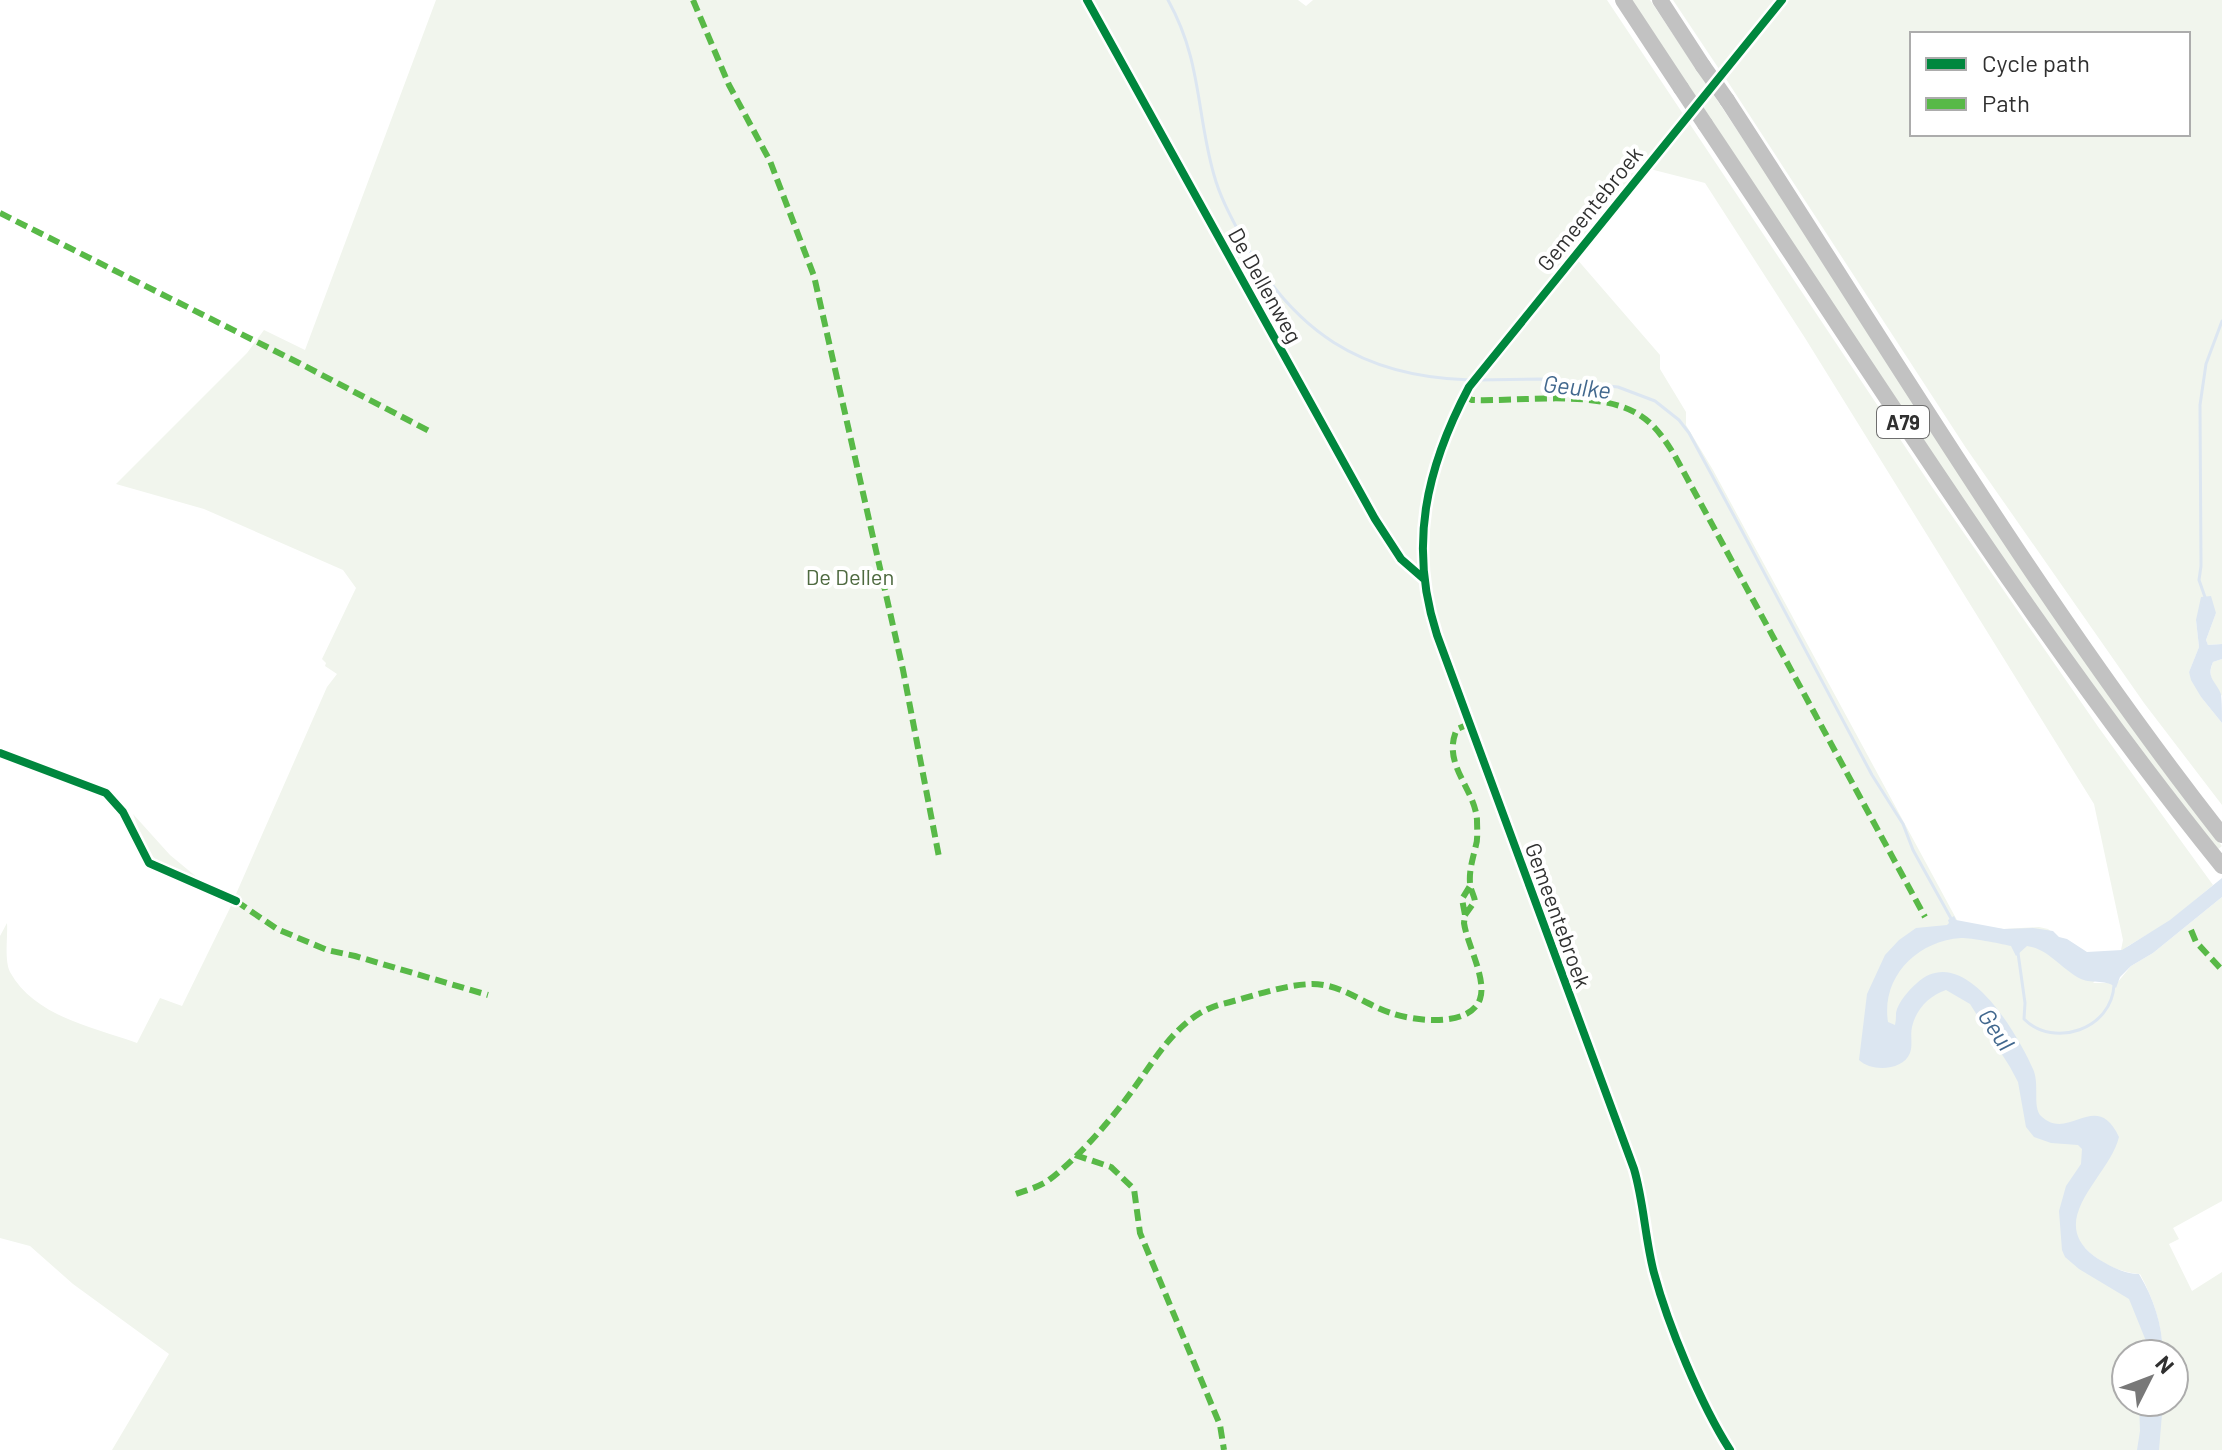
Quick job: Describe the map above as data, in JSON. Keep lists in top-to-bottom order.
{
  "streets": {
    "highway": ["A79"],
    "street": ["Gemeentebroek", "De Dellenweg"]
  },
  "crossings": [
    ["Gemeentebroek", "De Dellenweg"]
  ],
  "water": ["Geulke", "Geul"],
  "parks": ["De Dellen"],
  "legend": ["Cycle path", "Path"],
  "north": "top right"
}
